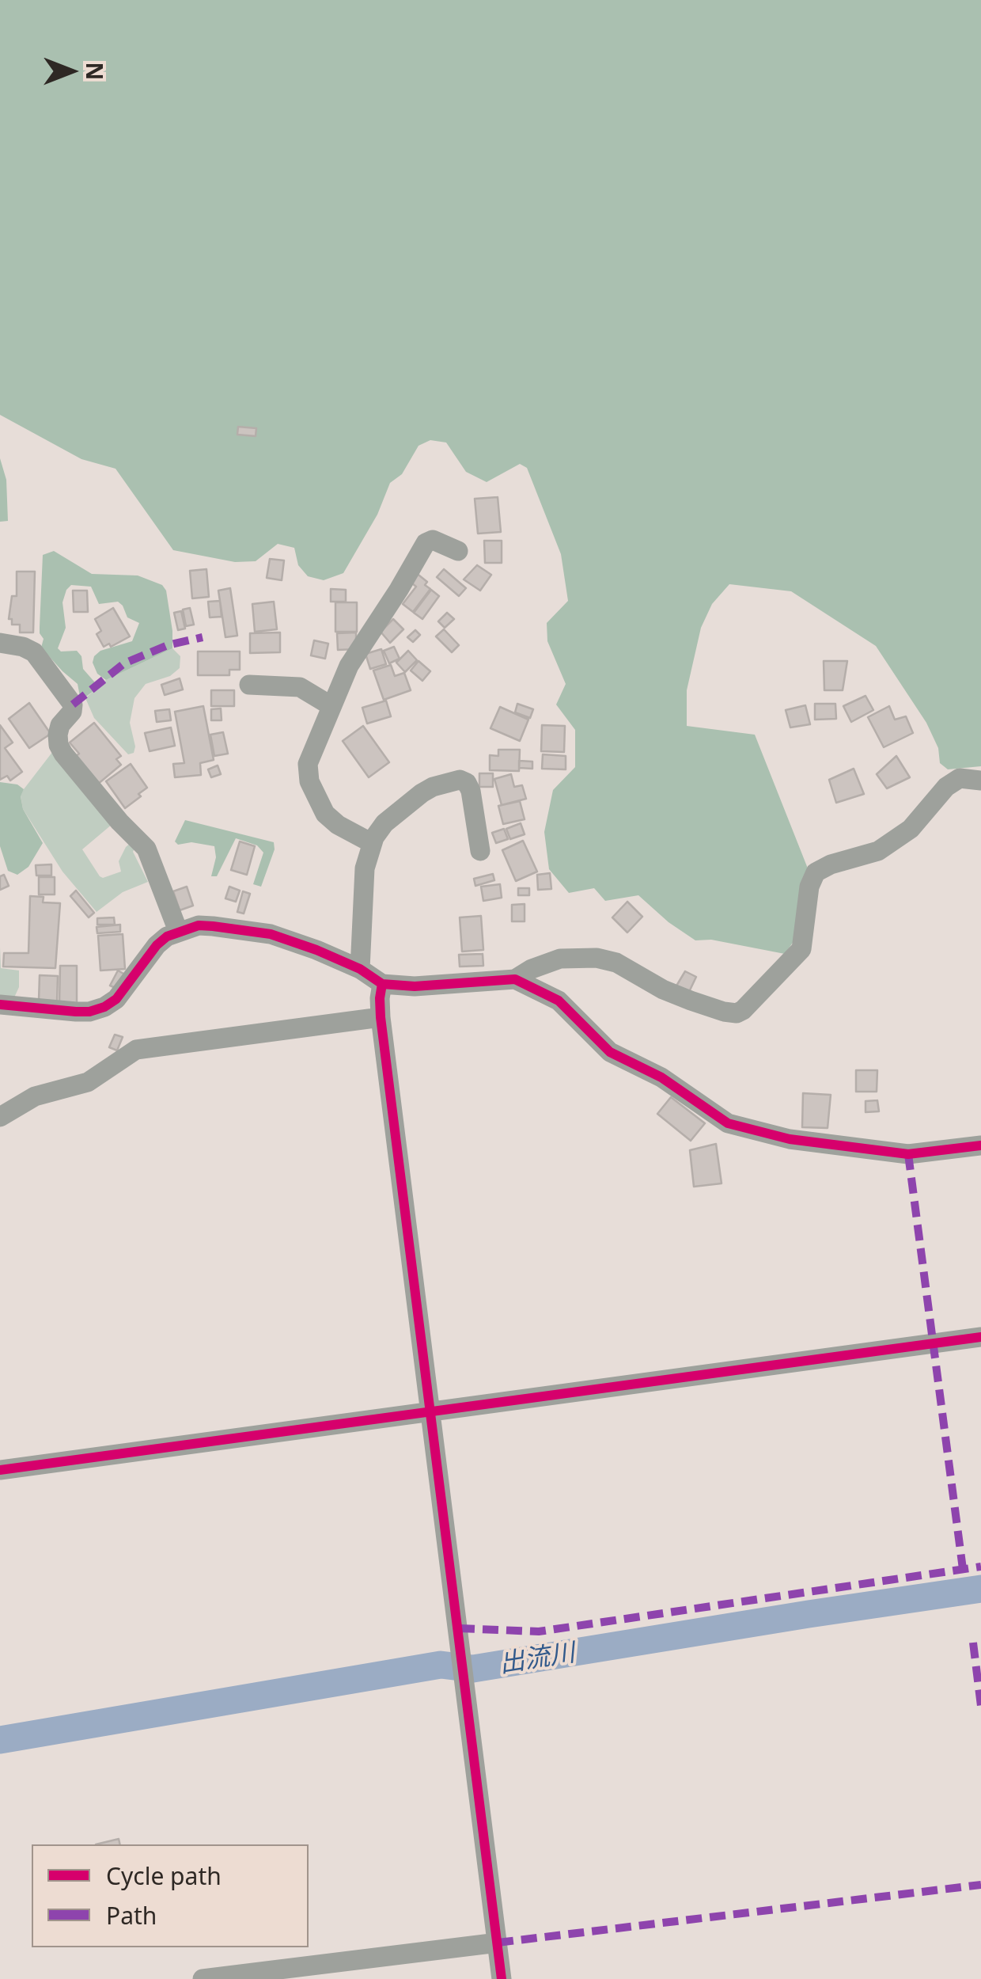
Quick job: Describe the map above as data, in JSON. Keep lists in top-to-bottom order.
{
  "water": ["出流川"],
  "legend": ["Cycle path", "Path"],
  "north": "right"
}
